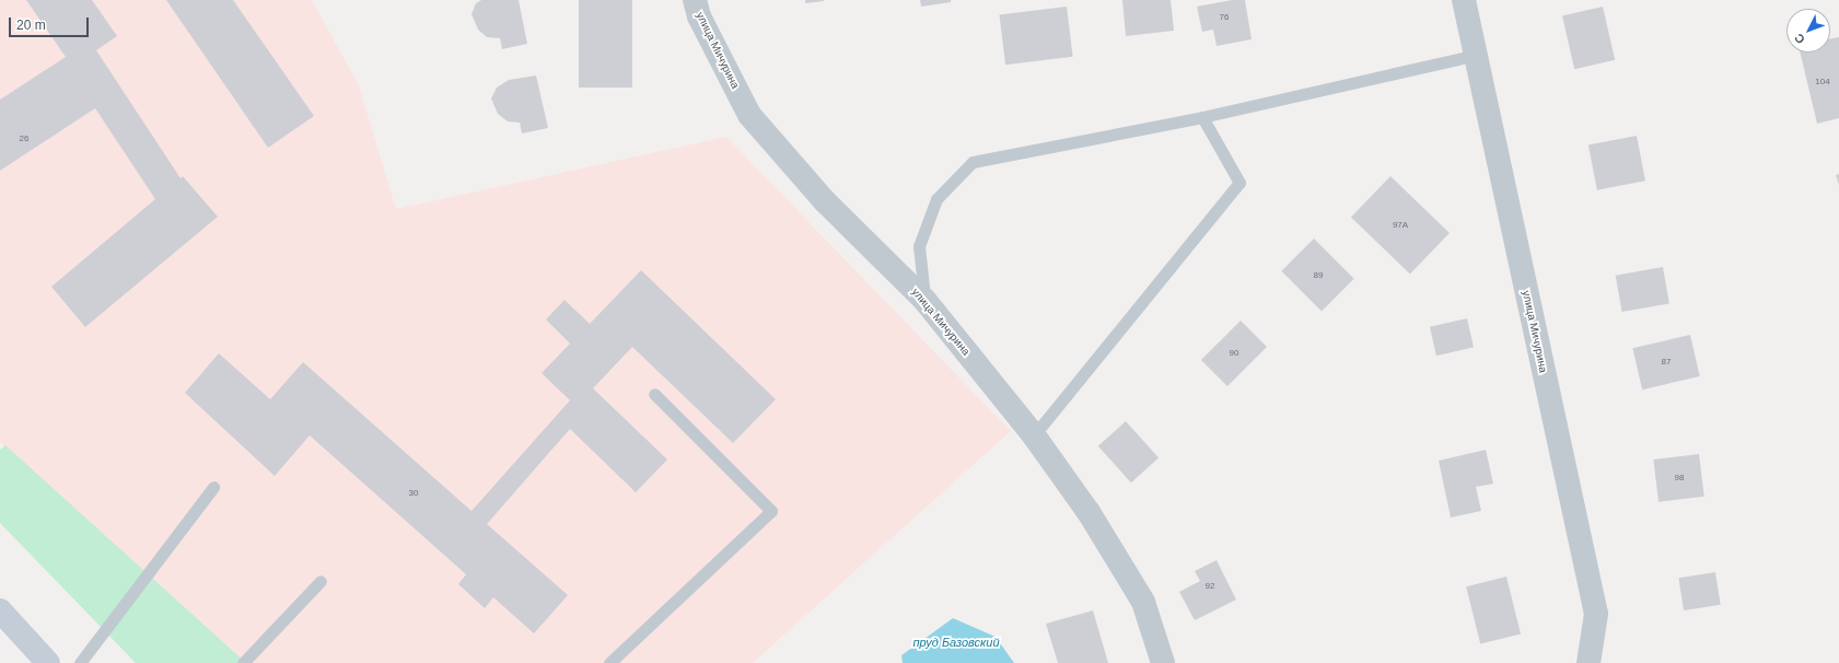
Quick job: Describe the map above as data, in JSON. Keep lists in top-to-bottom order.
{
  "streets": {
    "street": ["улица Мичурина"]
  },
  "water": ["пруд Базовский"],
  "house_numbers": [
    "76",
    "104",
    "26",
    "97А",
    "89",
    "90",
    "87",
    "98",
    "30",
    "92"
  ],
  "scale_bar": "20 m",
  "north": "bottom left"
}
